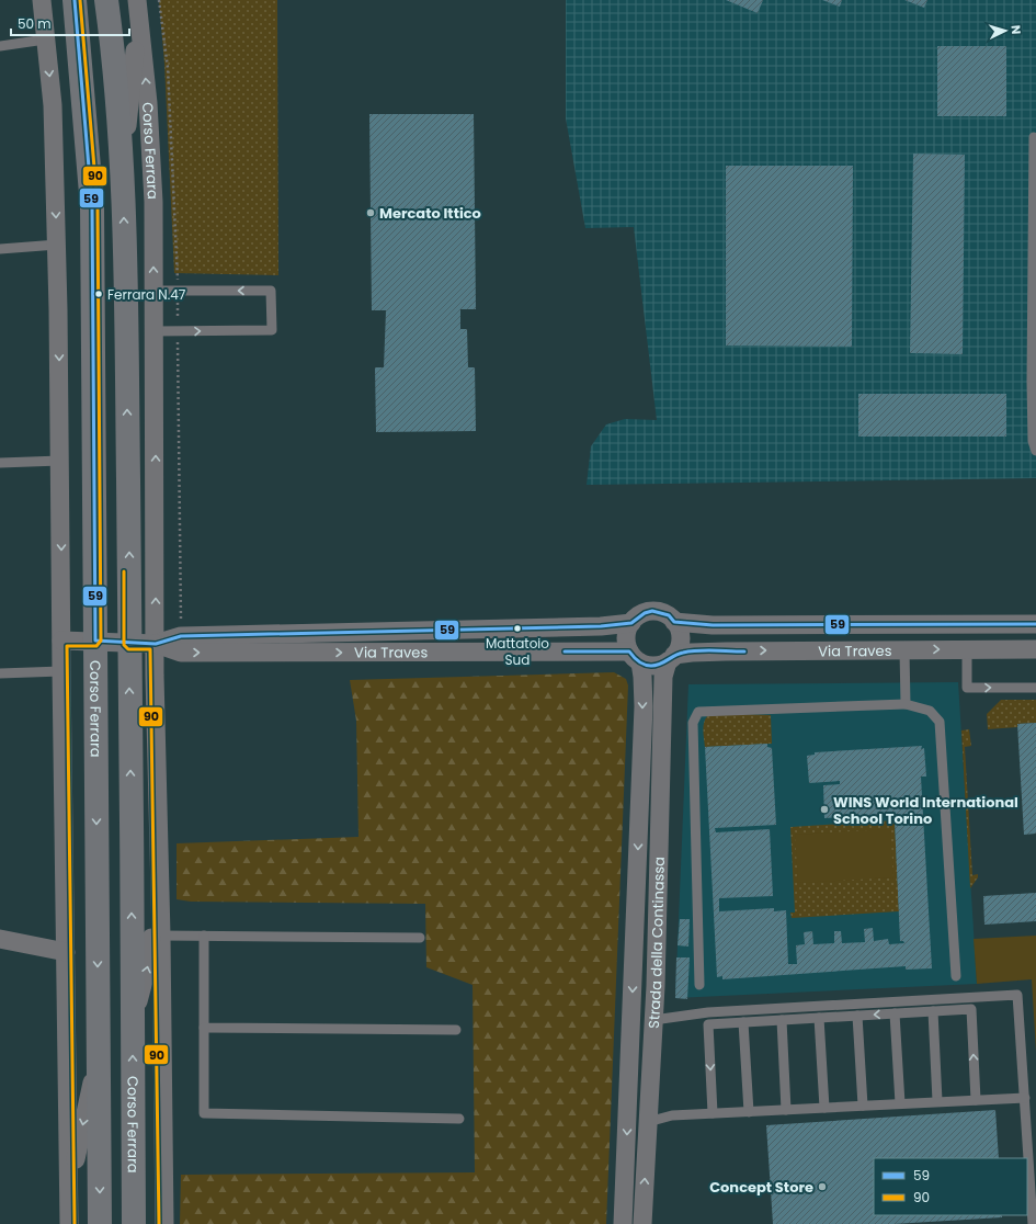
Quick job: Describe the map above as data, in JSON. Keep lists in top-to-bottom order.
{
  "streets": {
    "main road": ["Corso Ferrara"],
    "street": ["Via Traves", "Strada della Continassa"]
  },
  "crossings": [
    ["Corso Ferrara", "Via Traves"],
    ["Via Traves", "Strada della Continassa"]
  ],
  "places": [
    "Mercato Ittico",
    "Ferrara N.47",
    "Mattatoio Sud",
    "WINS World International School Torino",
    "Concept Store"
  ],
  "lines": ["transit line 59", "transit line 90"],
  "legend": ["59", "90"],
  "scale_bar": "50 m",
  "north": "right"
}
